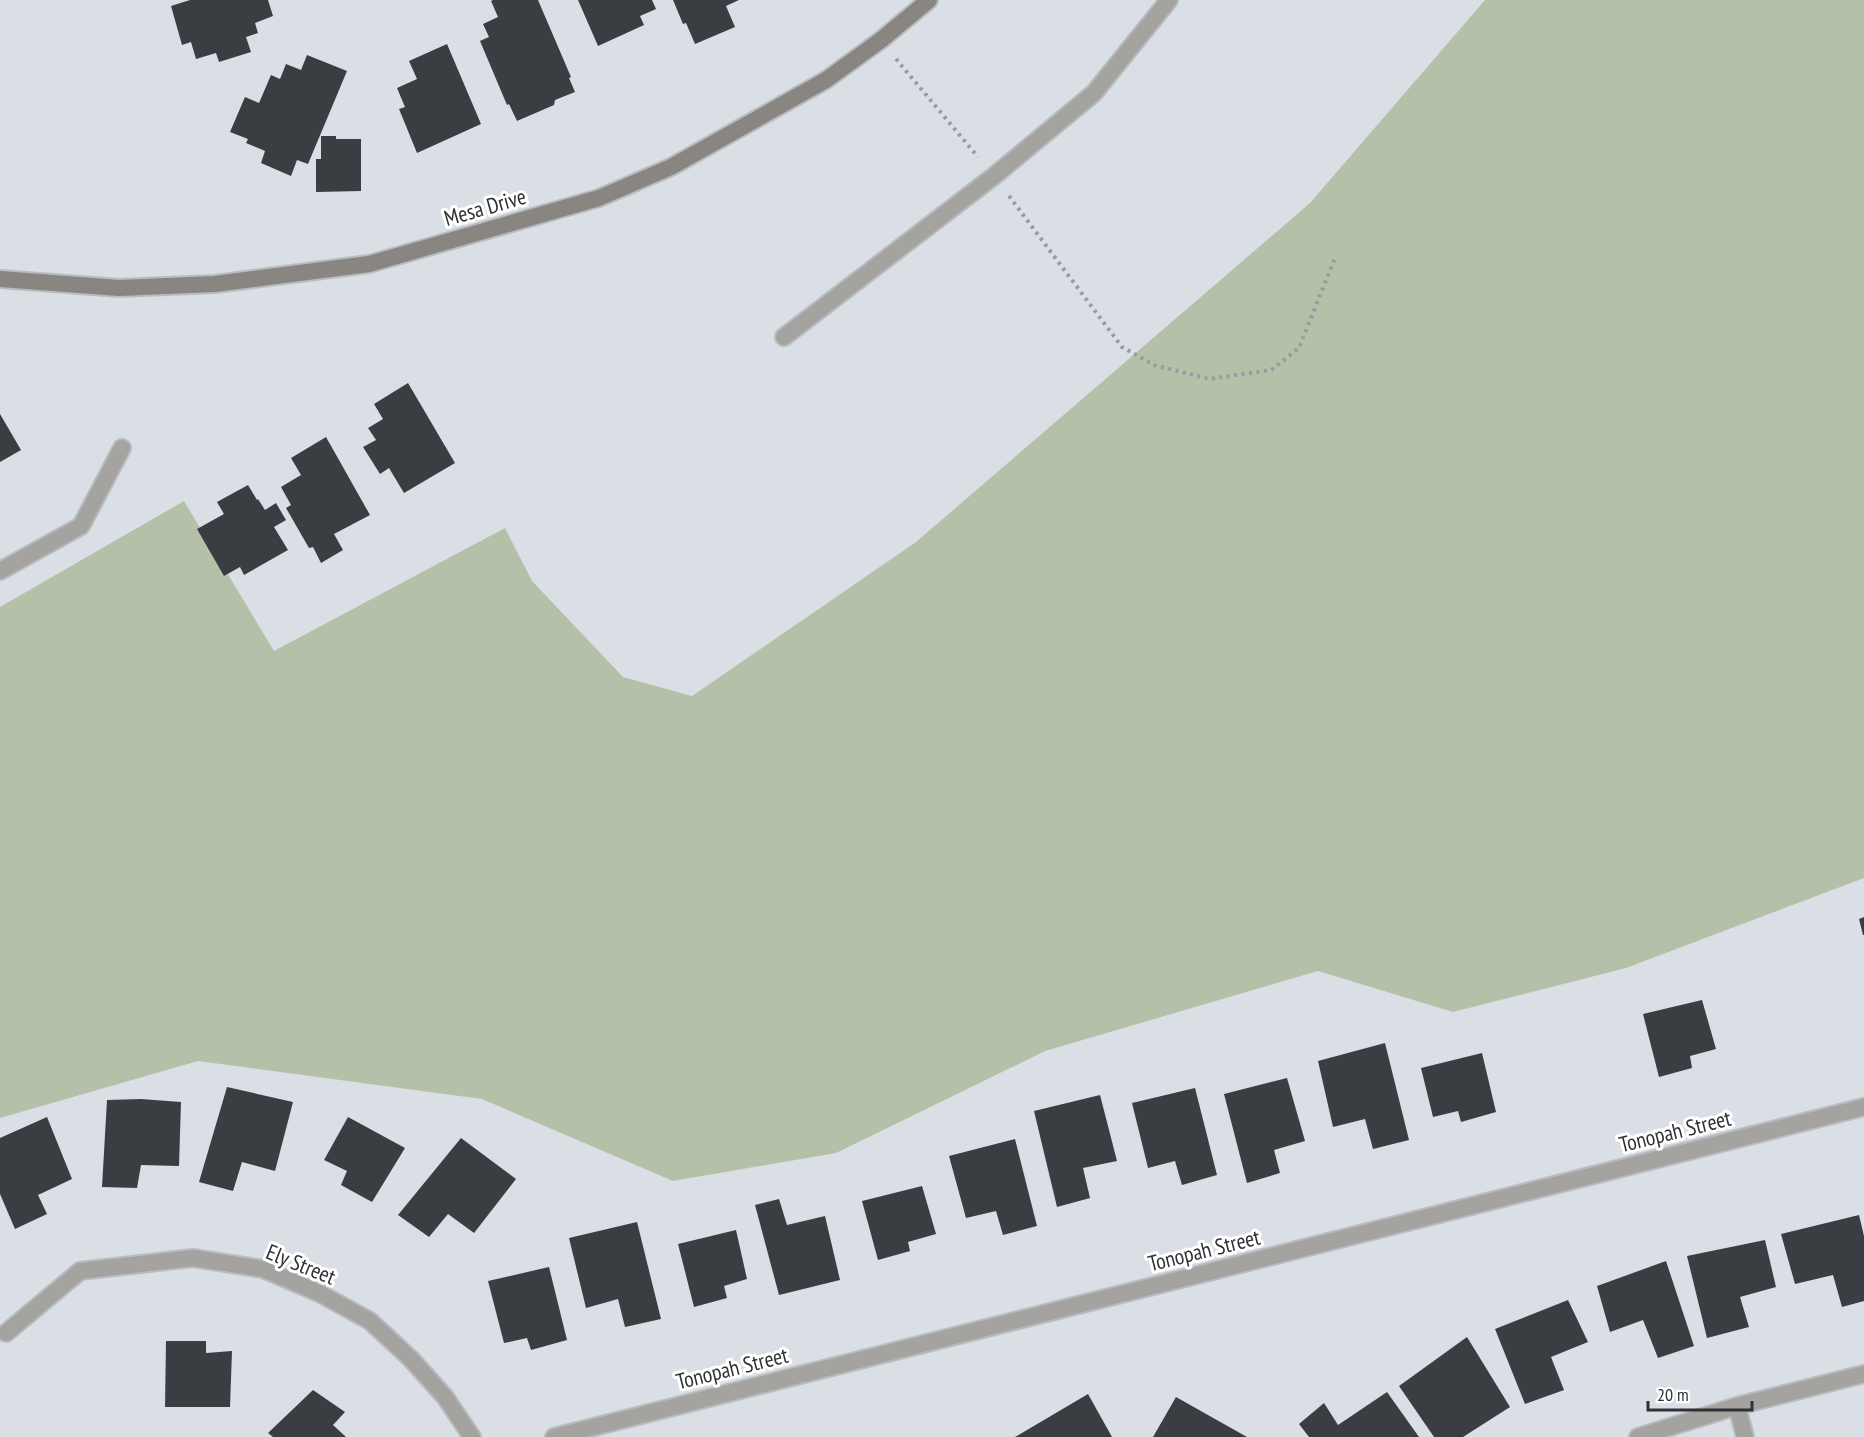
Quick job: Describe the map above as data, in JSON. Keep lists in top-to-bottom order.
{
  "streets": {
    "main road": ["Mesa Drive"],
    "street": ["Tonopah Street", "Ely Street"]
  },
  "scale_bar": "20 m"
}
